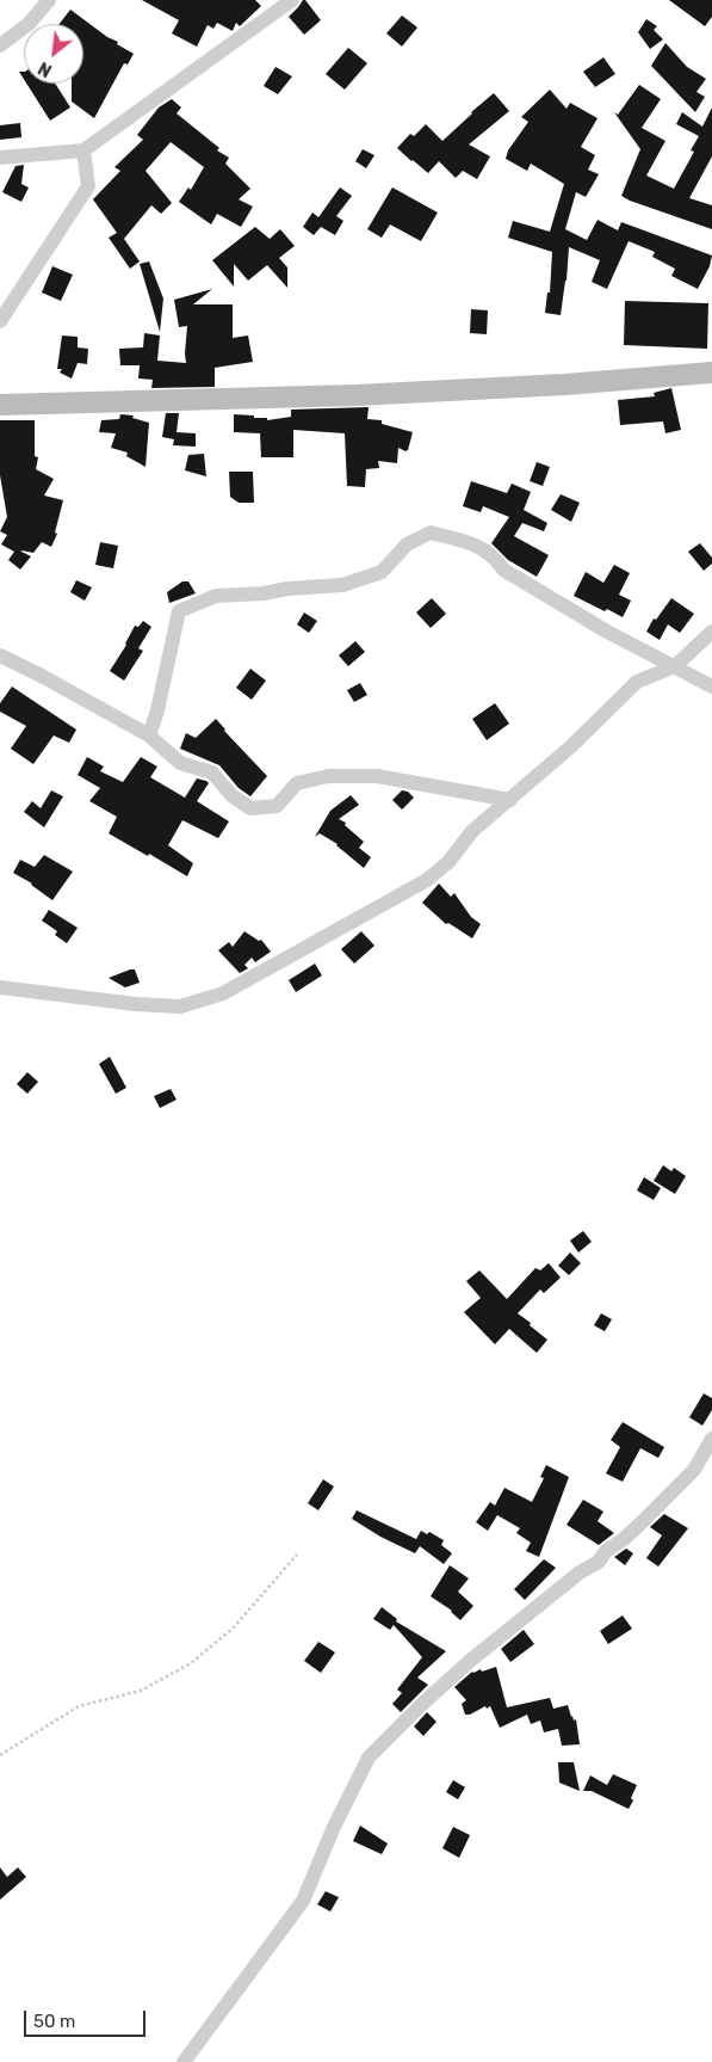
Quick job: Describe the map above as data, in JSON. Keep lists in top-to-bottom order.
{
  "scale_bar": "50 m",
  "north": "bottom left"
}
